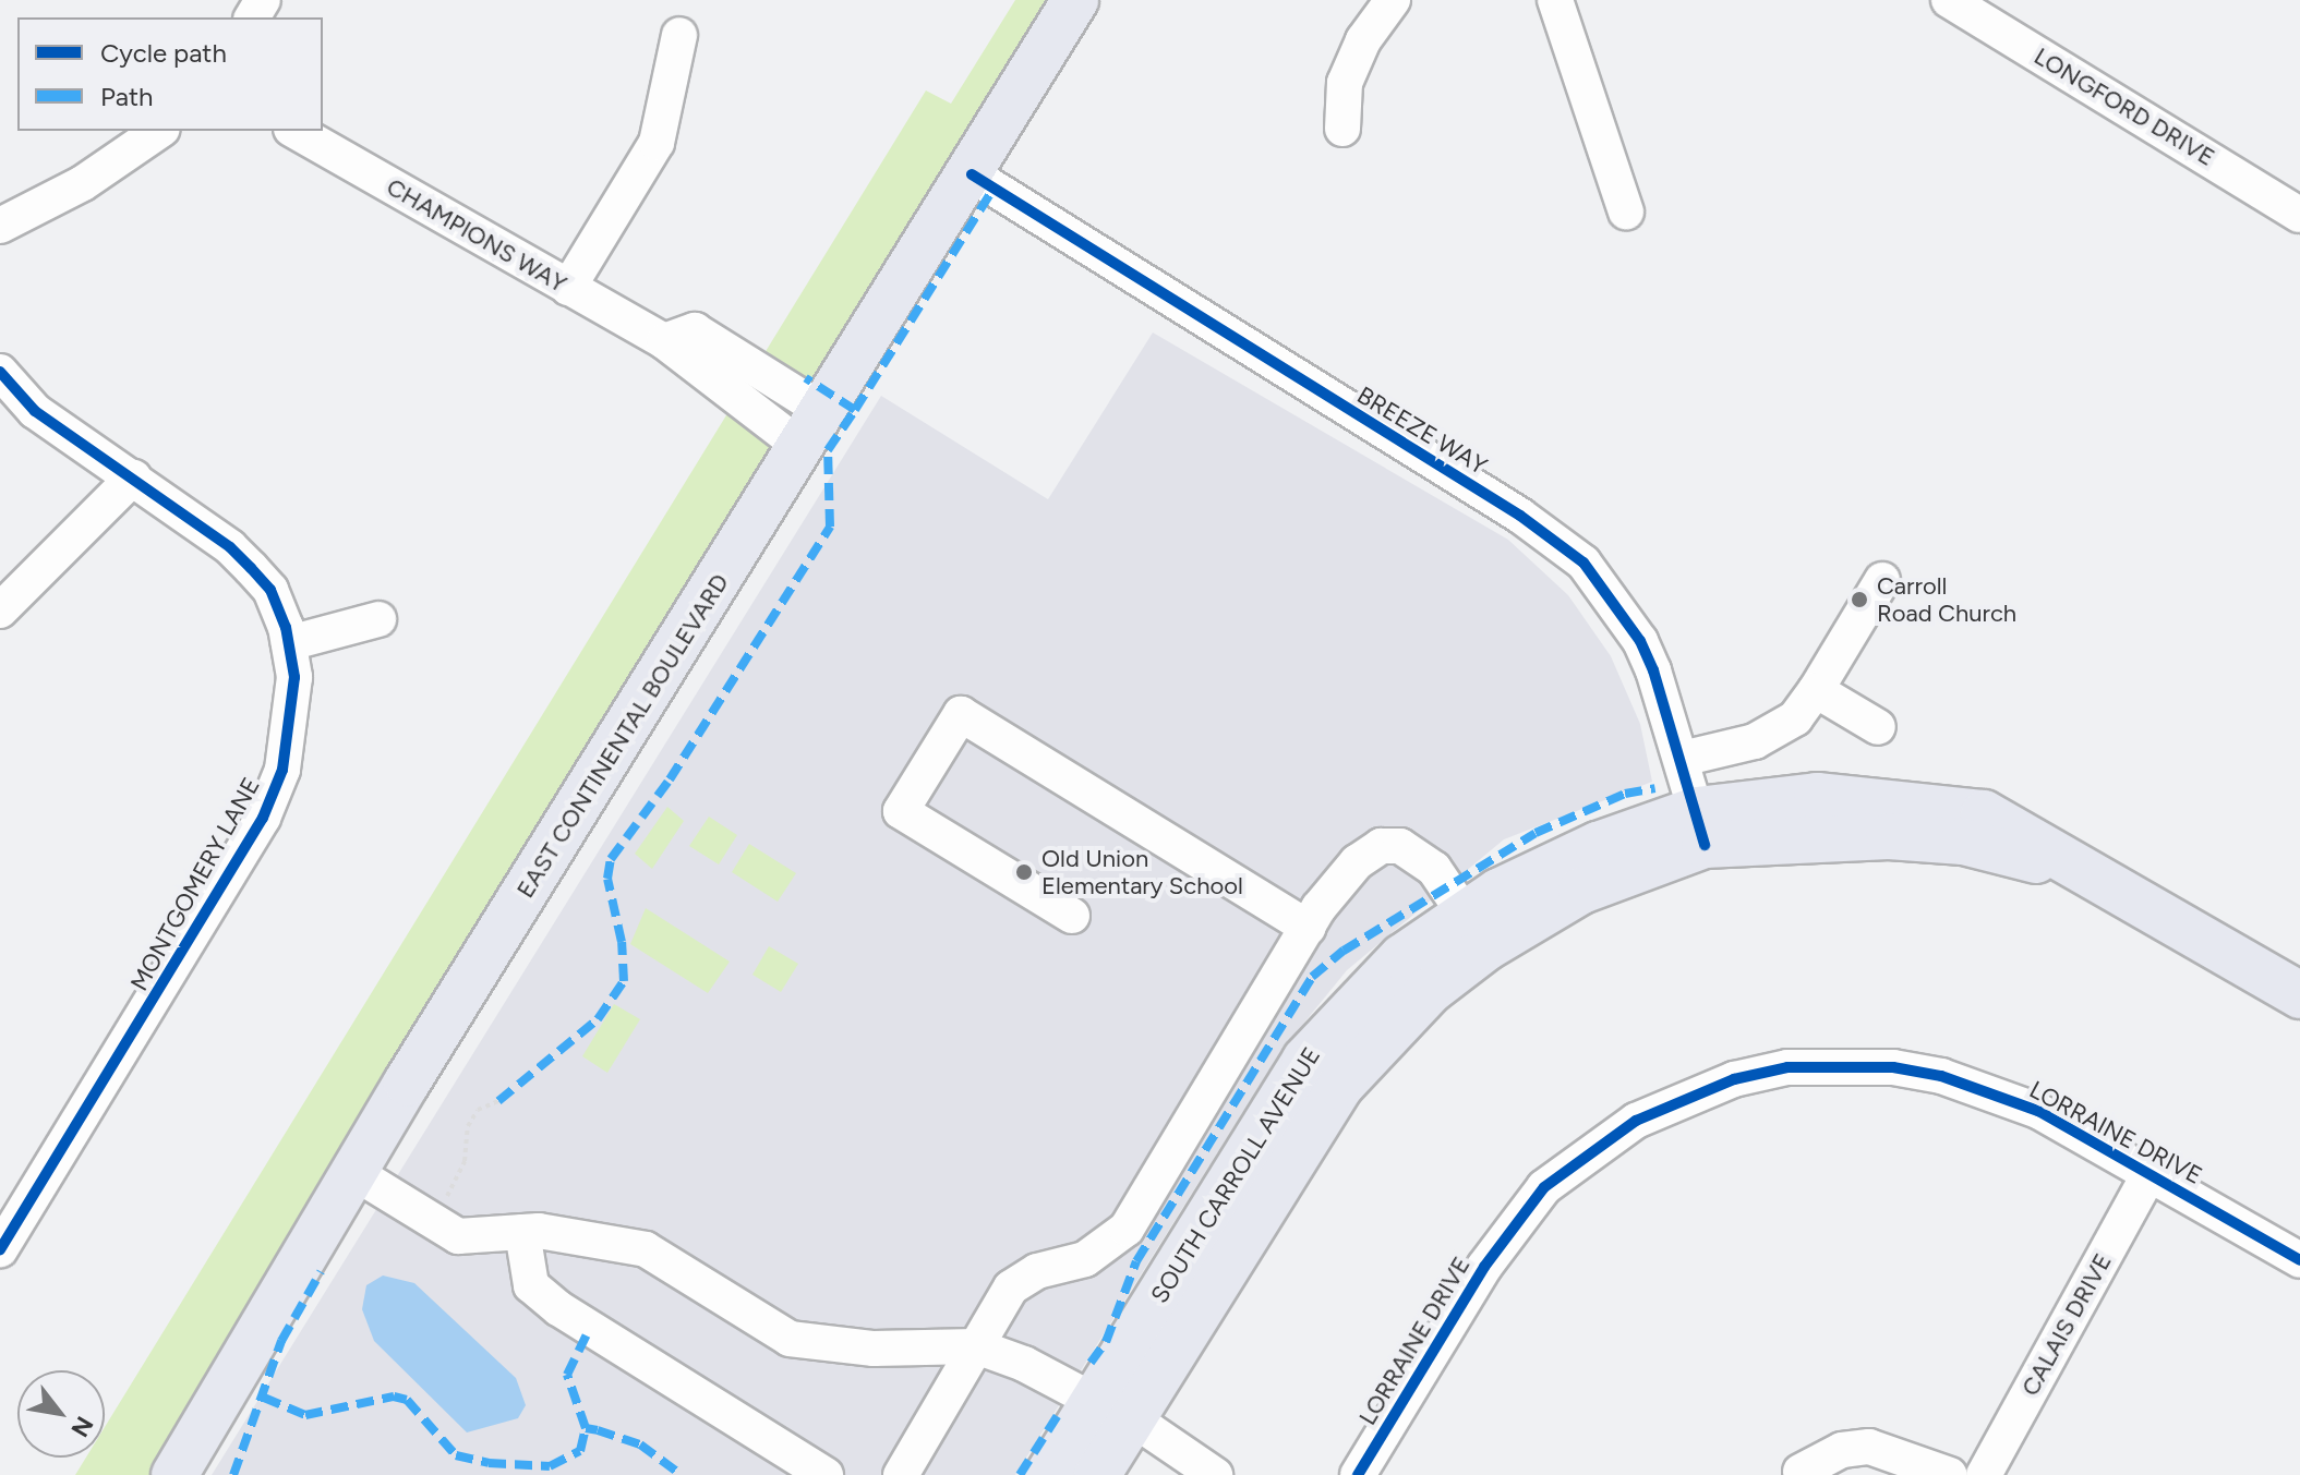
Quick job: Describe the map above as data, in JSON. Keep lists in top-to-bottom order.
{
  "streets": {
    "main road": ["EAST CONTINENTAL BOULEVARD", "SOUTH CARROLL AVENUE"],
    "street": [
      "LONGFORD DRIVE",
      "CHAMPIONS WAY",
      "BREEZE WAY",
      "MONTGOMERY LANE",
      "LORRAINE DRIVE",
      "CALAIS DRIVE"
    ]
  },
  "crossings": [
    ["CHAMPIONS WAY", "EAST CONTINENTAL BOULEVARD"],
    ["BREEZE WAY", "EAST CONTINENTAL BOULEVARD"],
    ["BREEZE WAY", "SOUTH CARROLL AVENUE"],
    ["LORRAINE DRIVE", "CALAIS DRIVE"]
  ],
  "places": ["Carroll Road Church", "Old Union Elementary School"],
  "legend": ["Cycle path", "Path"],
  "north": "bottom right"
}
